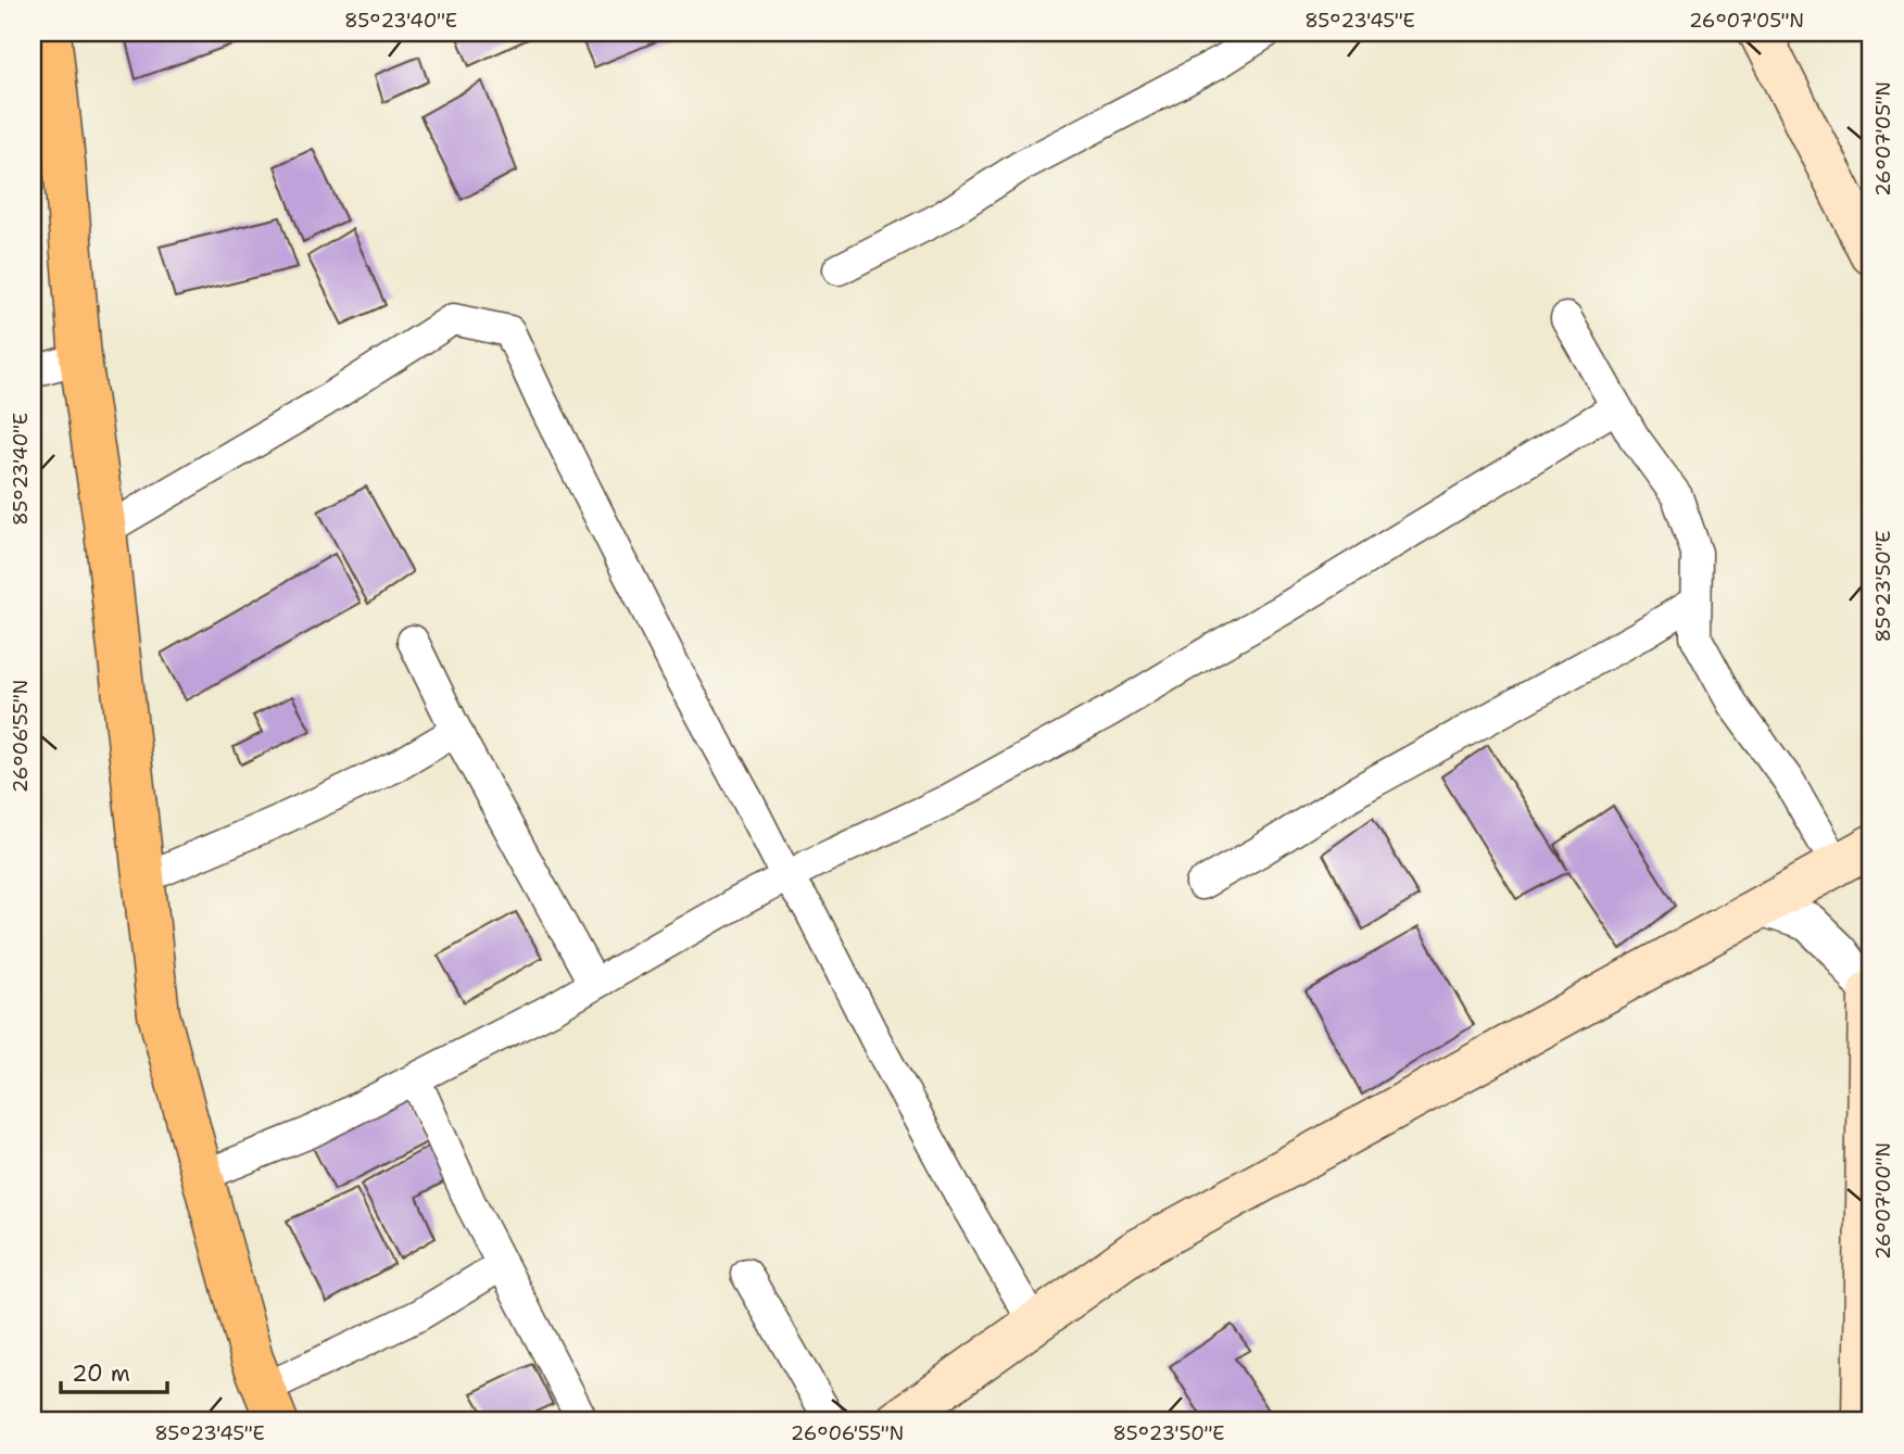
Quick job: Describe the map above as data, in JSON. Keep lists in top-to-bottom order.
{
  "scale_bar": "20 m",
  "coordinates": [
    "85°23'40\"E",
    "85°23'45\"E",
    "26°07'05\"N",
    "85°23'50\"E",
    "26°06'55\"N",
    "26°07'00\"N"
  ]
}
